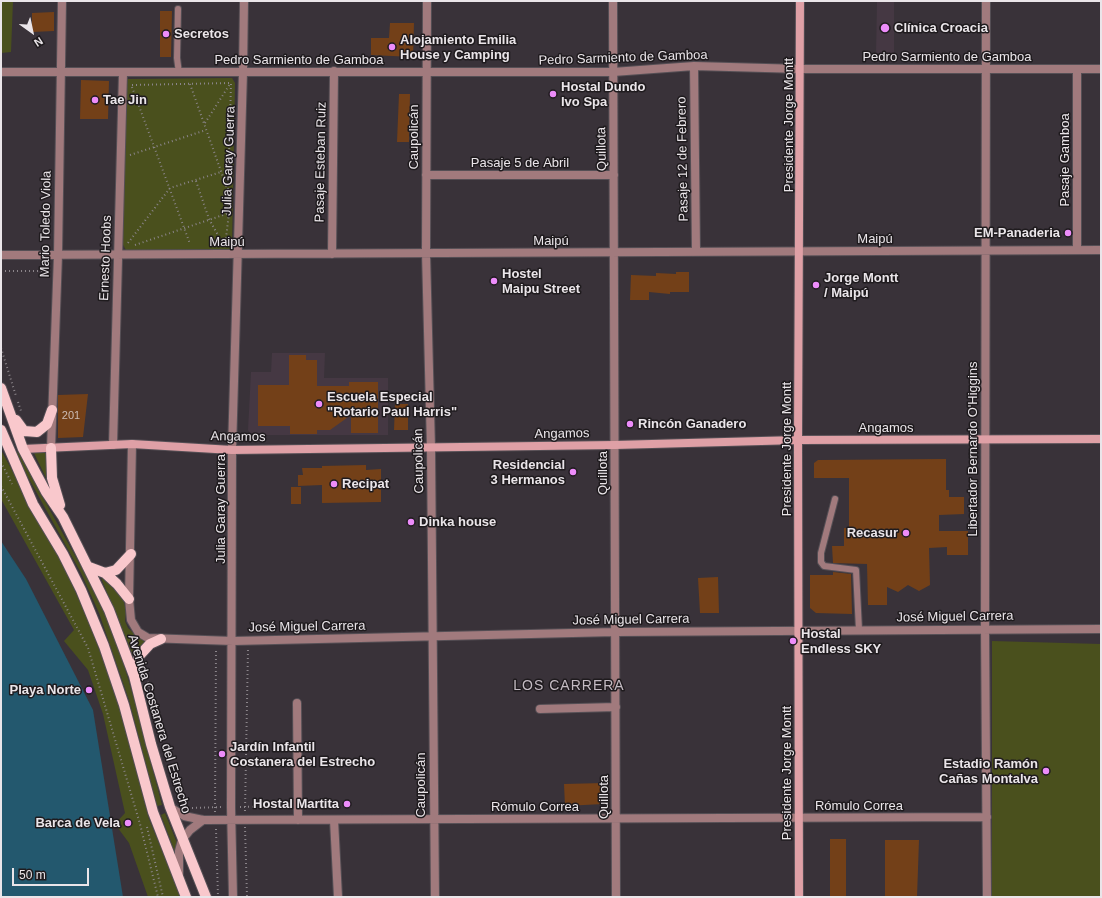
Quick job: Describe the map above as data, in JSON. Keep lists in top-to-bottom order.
{
  "streets": {
    "main road": ["Avenida Costanera del Estrecho"],
    "street": [
      "Pedro Sarmiento de Gamboa",
      "Presidente Jorge Montt",
      "Caupolicán",
      "Quillota",
      "Pasaje 12 de Febrero",
      "Pasaje Gamboa",
      "Julia Garay Guerra",
      "Pasaje Esteban Ruiz",
      "Pasaje 5 de Abril",
      "Mario Toledo Viola",
      "Maipú",
      "Ernesto Hoobs",
      "Angamos",
      "Libertador Bernardo O'Higgins",
      "José Miguel Carrera",
      "Rómulo Correa"
    ]
  },
  "crossings": [
    ["Pedro Sarmiento de Gamboa", "Presidente Jorge Montt"],
    ["Pedro Sarmiento de Gamboa", "Caupolicán"],
    ["Pedro Sarmiento de Gamboa", "Quillota"],
    ["Pedro Sarmiento de Gamboa", "Pasaje 12 de Febrero"],
    ["Pedro Sarmiento de Gamboa", "Pasaje Gamboa"],
    ["Pedro Sarmiento de Gamboa", "Julia Garay Guerra"],
    ["Pedro Sarmiento de Gamboa", "Pasaje Esteban Ruiz"],
    ["Pedro Sarmiento de Gamboa", "Mario Toledo Viola"],
    ["Pedro Sarmiento de Gamboa", "Ernesto Hoobs"],
    ["Pedro Sarmiento de Gamboa", "Libertador Bernardo O'Higgins"],
    ["Presidente Jorge Montt", "Maipú"],
    ["Presidente Jorge Montt", "Angamos"],
    ["Presidente Jorge Montt", "José Miguel Carrera"],
    ["Presidente Jorge Montt", "Rómulo Correa"],
    ["Caupolicán", "Pasaje 5 de Abril"],
    ["Caupolicán", "Maipú"],
    ["Caupolicán", "Angamos"],
    ["Caupolicán", "José Miguel Carrera"],
    ["Caupolicán", "Rómulo Correa"],
    ["Quillota", "Pasaje 5 de Abril"],
    ["Quillota", "Maipú"],
    ["Quillota", "Angamos"],
    ["Quillota", "José Miguel Carrera"],
    ["Quillota", "Rómulo Correa"],
    ["Pasaje 12 de Febrero", "Maipú"],
    ["Pasaje Gamboa", "Maipú"],
    ["Julia Garay Guerra", "Maipú"],
    ["Julia Garay Guerra", "Angamos"],
    ["Julia Garay Guerra", "José Miguel Carrera"],
    ["Julia Garay Guerra", "Rómulo Correa"],
    ["Pasaje Esteban Ruiz", "Maipú"],
    ["Mario Toledo Viola", "Maipú"],
    ["Mario Toledo Viola", "Angamos"],
    ["Maipú", "Ernesto Hoobs"],
    ["Maipú", "Libertador Bernardo O'Higgins"],
    ["Ernesto Hoobs", "Angamos"],
    ["Angamos", "Libertador Bernardo O'Higgins"],
    ["Angamos", "Avenida Costanera del Estrecho"],
    ["Libertador Bernardo O'Higgins", "José Miguel Carrera"],
    ["Libertador Bernardo O'Higgins", "Rómulo Correa"],
    ["Avenida Costanera del Estrecho", "Rómulo Correa"]
  ],
  "districts": ["LOS CARRERA"],
  "places": [
    "Clínica Croacia",
    "Secretos",
    "Alojamiento Emilia House y Camping",
    "Hostal Dundo Ivo Spa",
    "Tae Jin",
    "EM-Panaderia",
    "Hostel Maipu Street",
    "Jorge Montt / Maipú",
    "Escuela Especial \"Rotario Paul Harris\"",
    "Rincón Ganadero",
    "Residencial 3 Hermanos",
    "Recipat",
    "Dinka house",
    "Recasur",
    "Hostal Endless SKY",
    "Playa Norte",
    "Jardín Infantil Costanera del Estrecho",
    "Estadio Ramón Cañas Montalva",
    "Hostal Martita",
    "Barca de Vela"
  ],
  "house_numbers": ["201"],
  "scale_bar": "50 m",
  "north": "bottom right"
}
